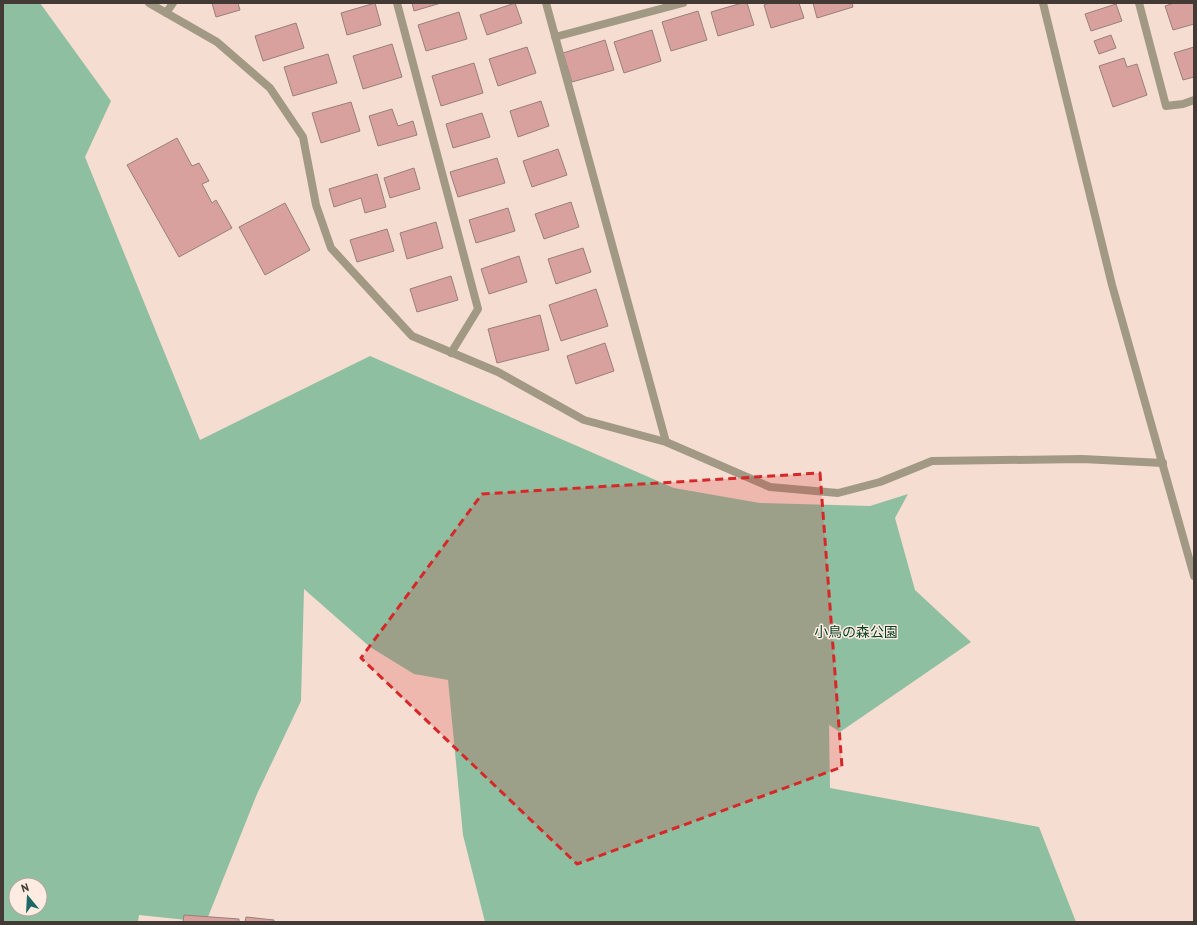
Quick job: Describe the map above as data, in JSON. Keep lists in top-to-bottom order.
{
  "parks": ["小鳥の森公園"],
  "north": "top"
}
